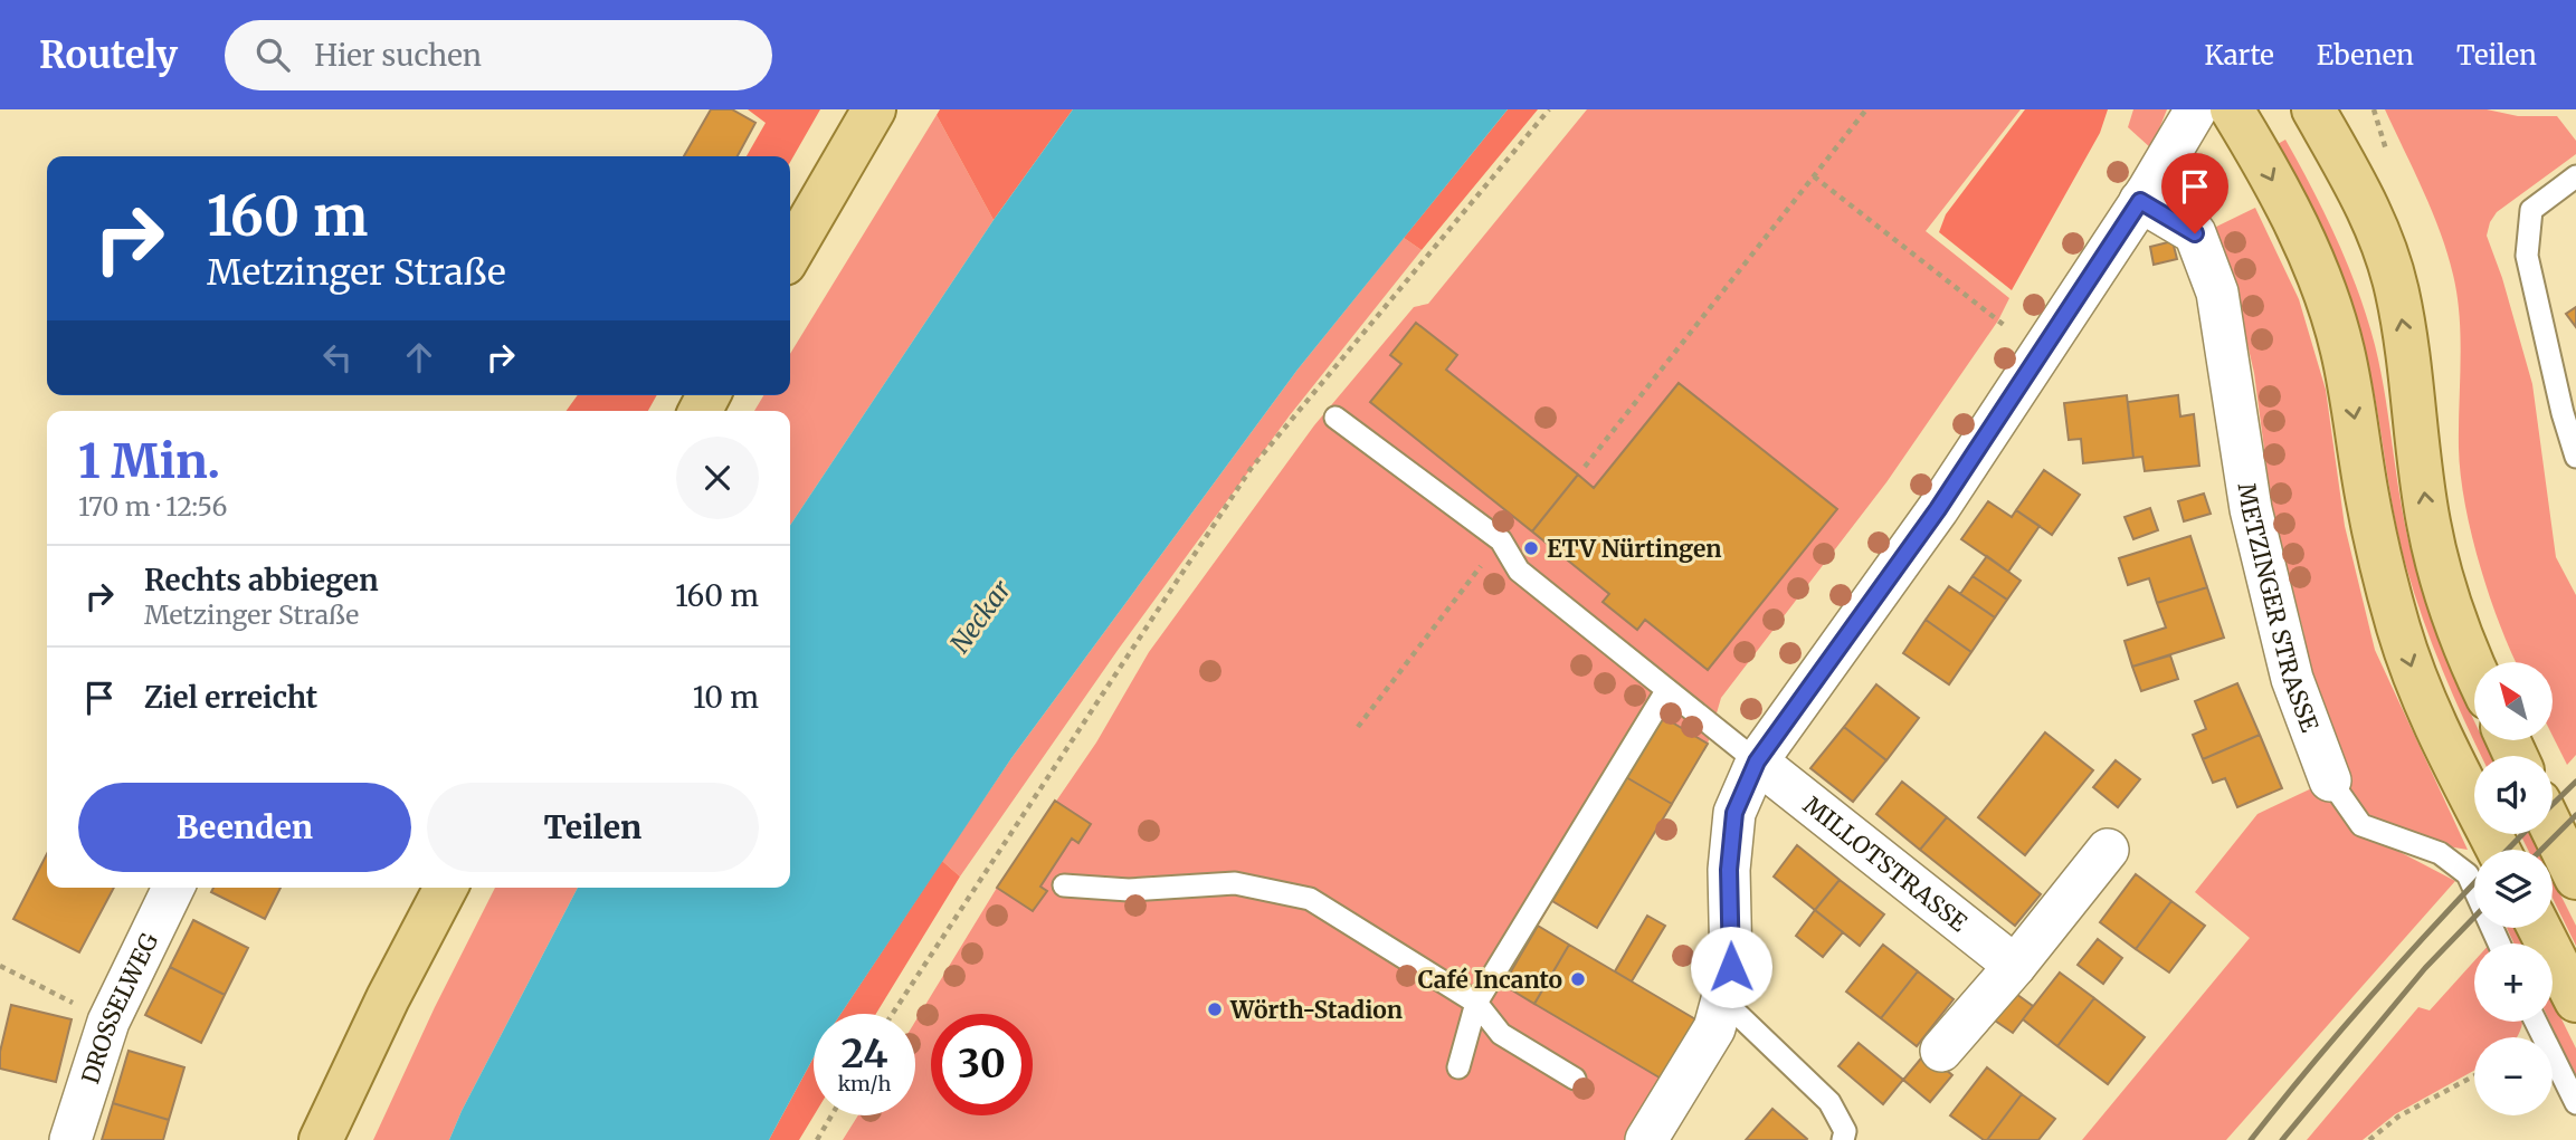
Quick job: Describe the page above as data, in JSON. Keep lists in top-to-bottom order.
{
  "streets": {
    "street": ["METZINGER STRASSE", "MILLOTSTRASSE", "DROSSELWEG"]
  },
  "water": ["Neckar"],
  "places": ["ETV Nürtingen", "Café Incanto", "Wörth-Stadion"],
  "north": "top left",
  "page": {
    "header": "Routely",
    "search": "Hier suchen",
    "nav": ["Karte", "Ebenen", "Teilen"],
    "turn": ["160 m", "Metzinger Straße"],
    "heading": ["1 Min.", "170 m · 12:56"],
    "list": [
      {
        "name": "Rechts abbiegen",
        "note": "Metzinger Straße",
        "value": "160 m"
      },
      {
        "name": "Ziel erreicht",
        "value": "10 m"
      }
    ],
    "map_buttons": ["+", "−"],
    "buttons": ["Beenden", "Teilen"],
    "speed": "24 km/h",
    "limit": "30"
  }
}
